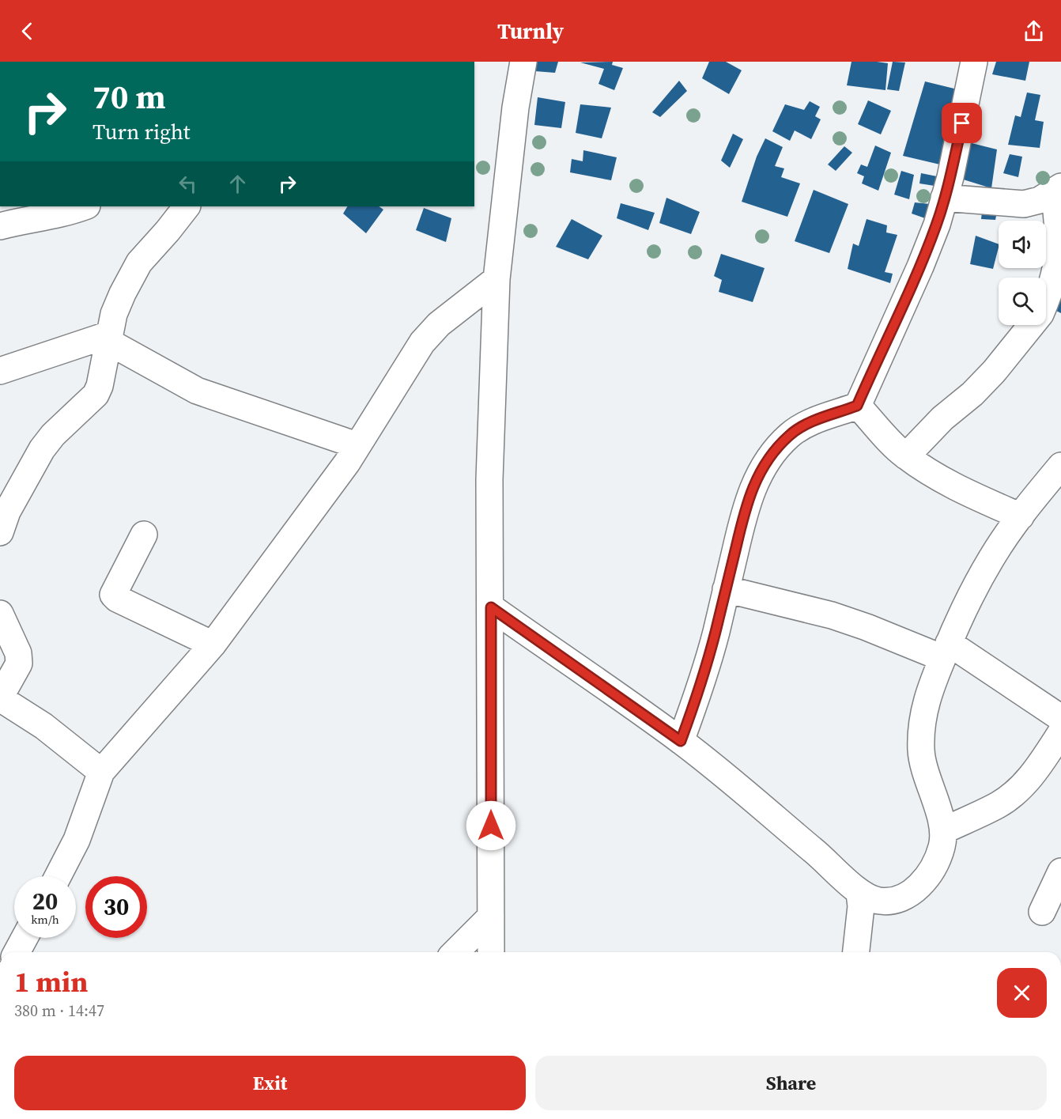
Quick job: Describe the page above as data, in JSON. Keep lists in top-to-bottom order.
{
  "page": {
    "header": "Turnly",
    "turn": ["70 m", "Turn right"],
    "speed": "20 km/h",
    "limit": "30",
    "heading": ["1 min", "380 m · 14:47"],
    "buttons": ["Exit", "Share"]
  }
}
